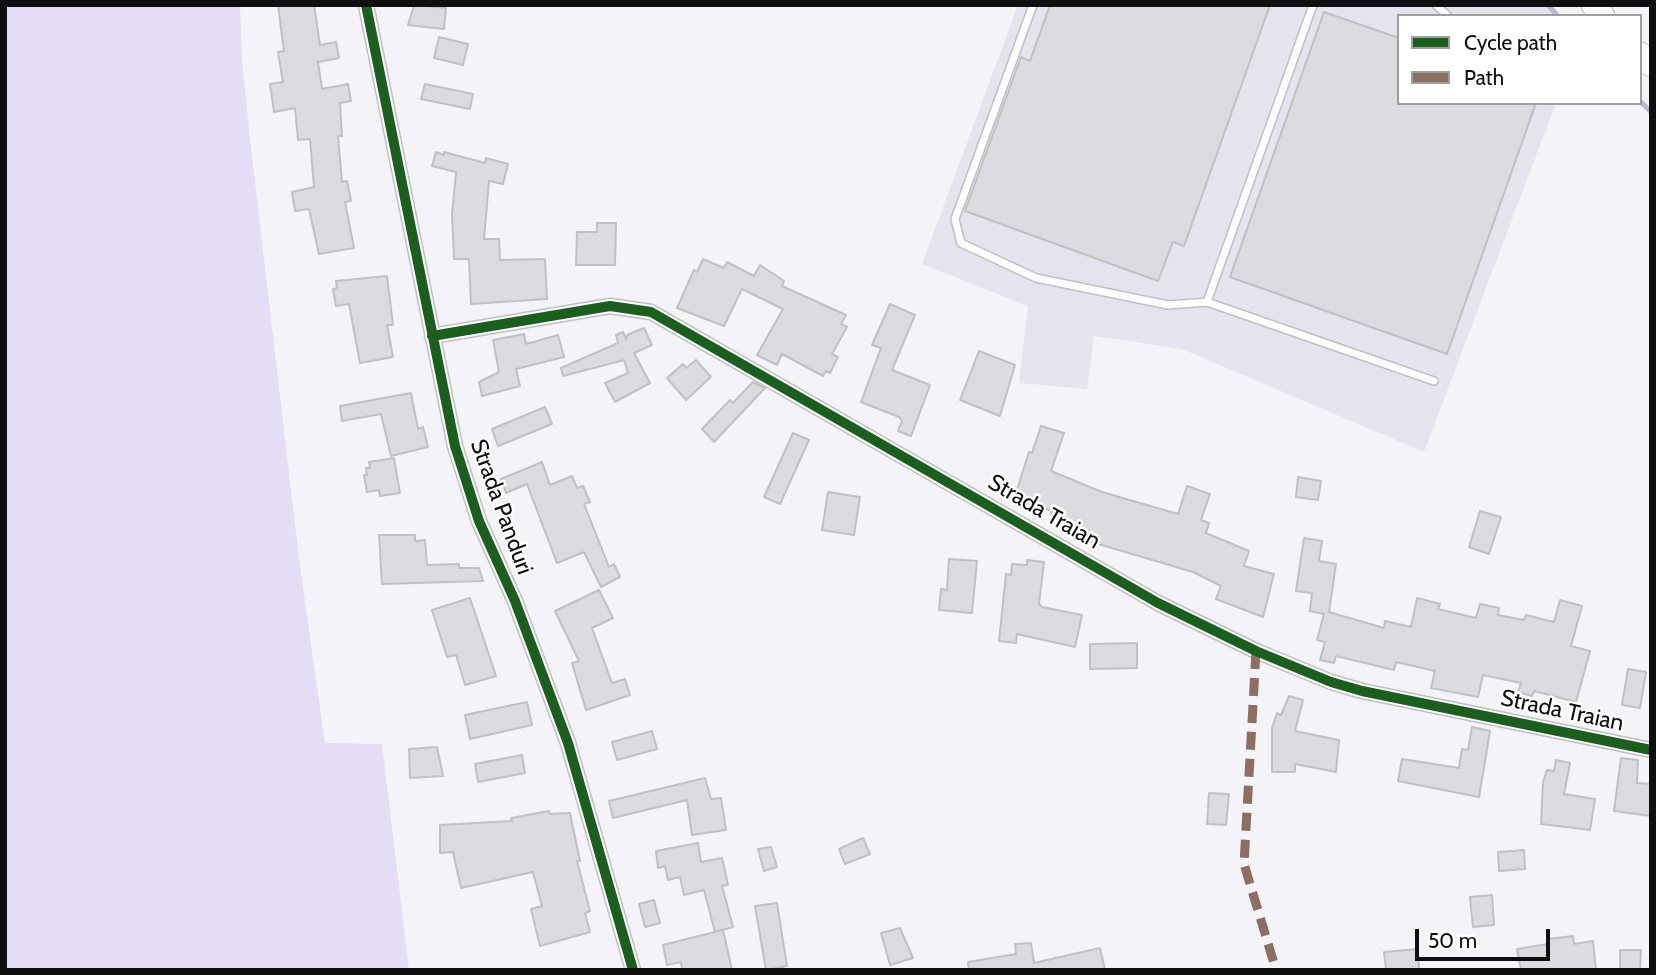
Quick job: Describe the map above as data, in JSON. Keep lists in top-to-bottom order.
{
  "streets": {
    "street": ["Strada Panduri", "Strada Traian"]
  },
  "crossings": [
    ["Strada Panduri", "Strada Traian"]
  ],
  "legend": ["Cycle path", "Path"],
  "scale_bar": "50 m"
}
